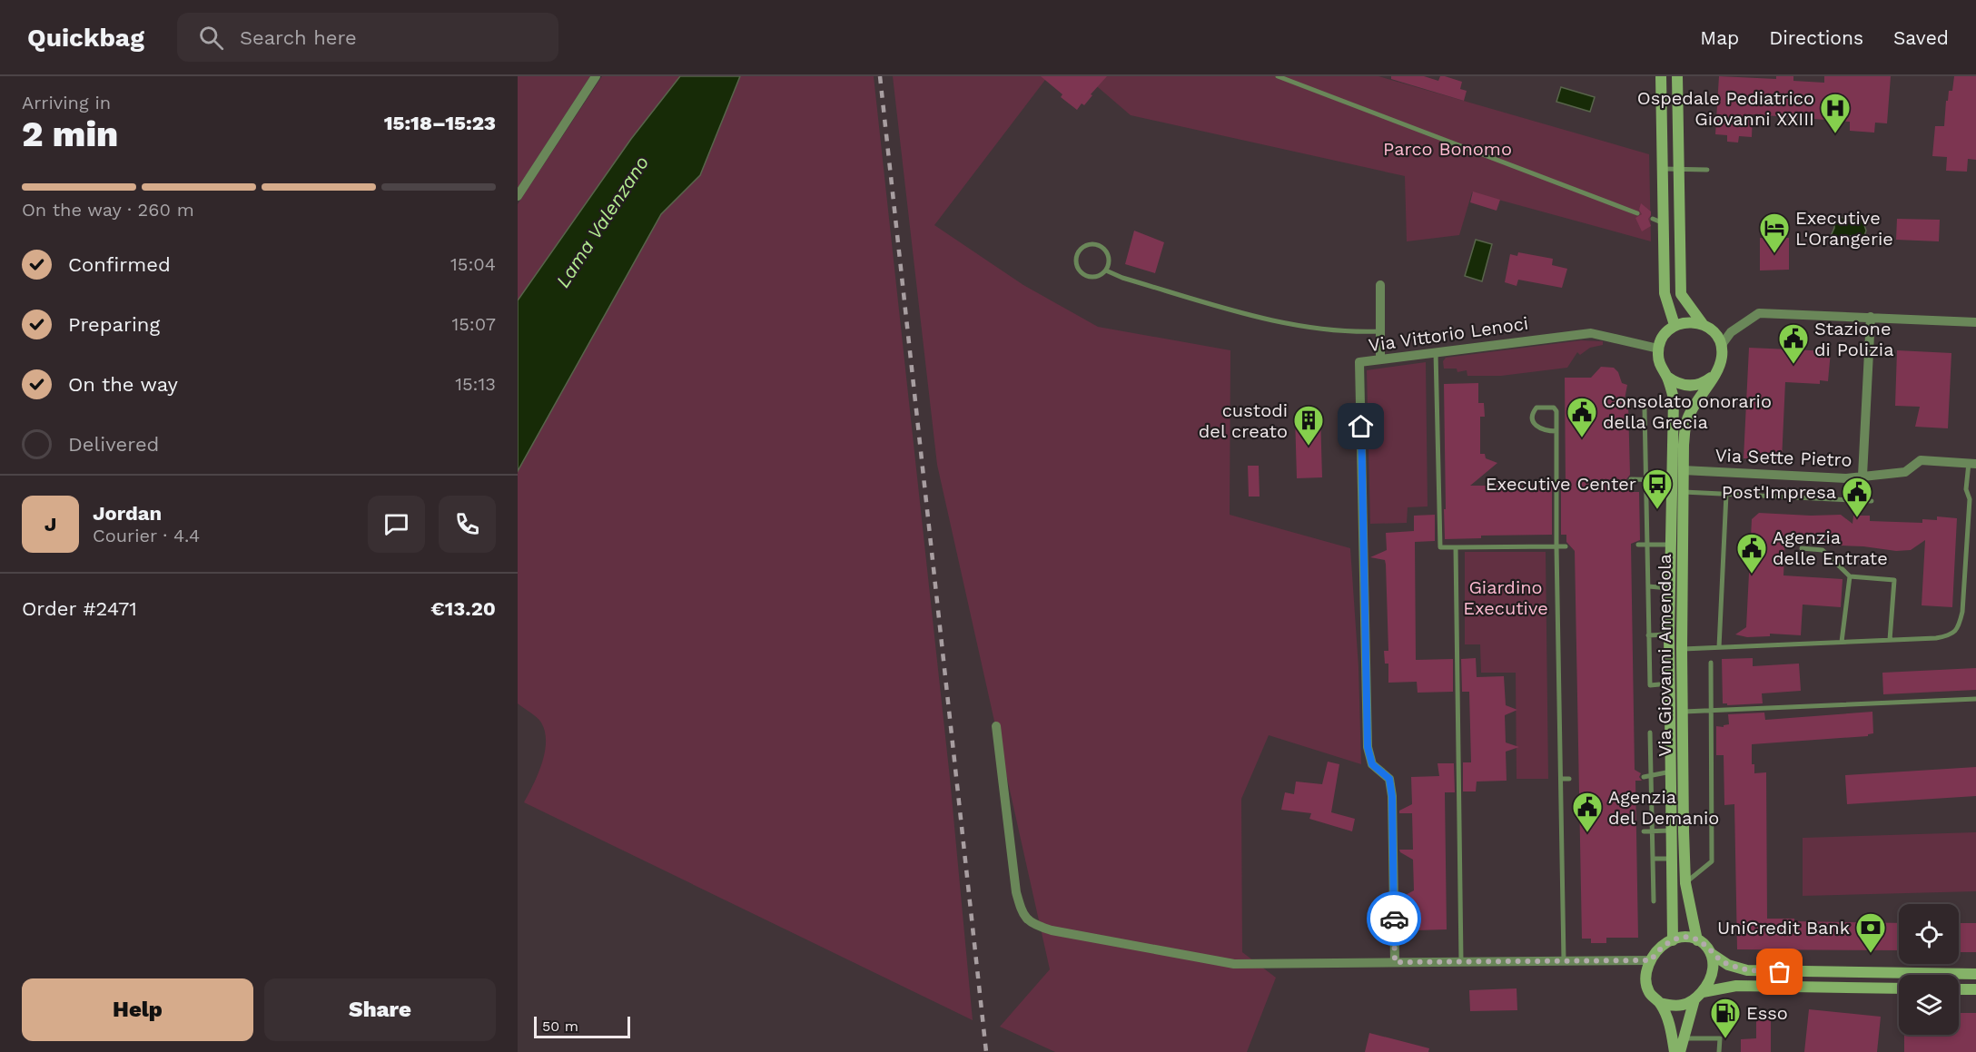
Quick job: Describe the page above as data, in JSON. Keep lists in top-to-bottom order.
{
  "streets": {
    "main road": ["Via Giovanni Amendola"],
    "street": ["Via Vittorio Lenoci", "Via Sette Pietro"]
  },
  "crossings": [
    ["Via Vittorio Lenoci", "Via Giovanni Amendola"],
    ["Via Sette Pietro", "Via Giovanni Amendola"]
  ],
  "water": ["Lama Valenzano"],
  "parks": ["Parco Bonomo", "Giardino Executive"],
  "places": {
    "hospital": ["Ospedale Pediatrico Giovanni XXIII"],
    "hotel": ["Executive L'Orangerie"],
    "public building": [
      "Stazione di Polizia",
      "Consolato onorario della Grecia",
      "Post'Impresa",
      "Agenzia delle Entrate",
      "Agenzia del Demanio"
    ],
    "building": ["custodi del creato"],
    "bus stop": ["Executive Center"],
    "bank": ["UniCredit Bank"],
    "fuel station": ["Esso"]
  },
  "scale_bar": "50 m",
  "page": {
    "header": "Quickbag",
    "search": "Search here",
    "nav": ["Map", "Directions", "Saved"],
    "heading": ["2 min", "Arriving in", "15:18–15:23"],
    "panel": [
      "Jordan",
      "Courier · 4.4",
      "Order #2471",
      "€13.20"
    ],
    "bar": "On the way · 260 m",
    "list": [
      ["Confirmed", "15:04"],
      ["Preparing", "15:07"],
      ["On the way", "15:13"],
      "Delivered"
    ],
    "round": "J",
    "buttons": ["Help", "Share"],
    "scale": "50 m"
  }
}
